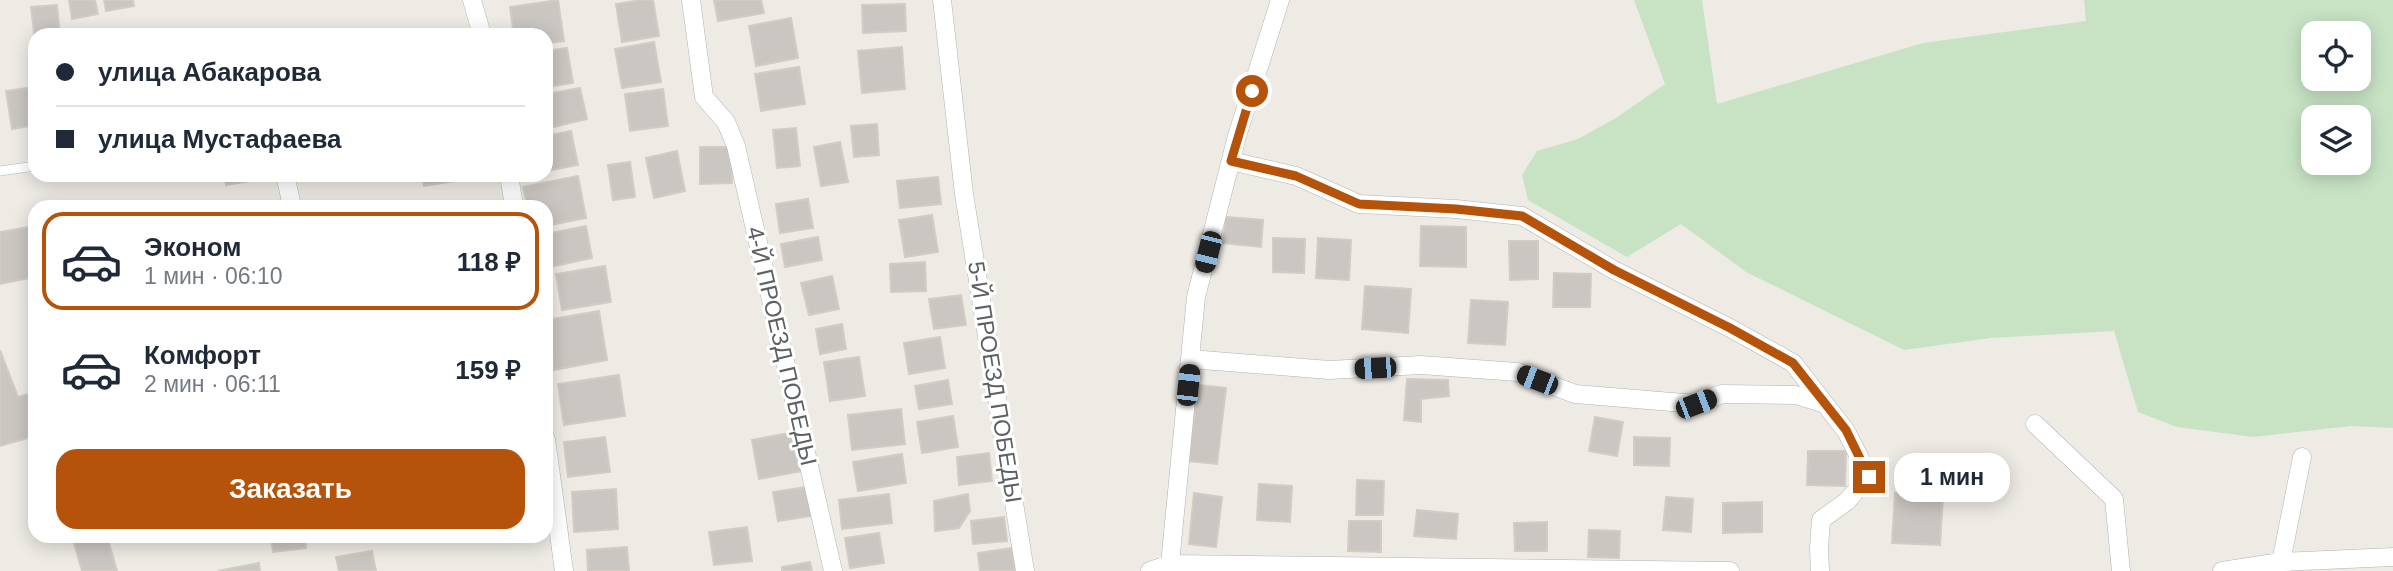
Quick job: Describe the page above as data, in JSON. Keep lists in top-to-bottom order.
{
  "streets": {
    "street": ["4-Й ПРОЕЗД ПОБЕДЫ", "5-Й ПРОЕЗД ПОБЕДЫ"]
  },
  "page": {
    "banner": ["улица Абакарова", "улица Мустафаева"],
    "list": [
      {
        "name": "Эконом",
        "note": "1 мин · 06:10",
        "value": "118 ₽"
      },
      {
        "name": "Комфорт",
        "note": "2 мин · 06:11",
        "value": "159 ₽"
      }
    ],
    "buttons": "Заказать",
    "bubble": "1 мин"
  }
}
